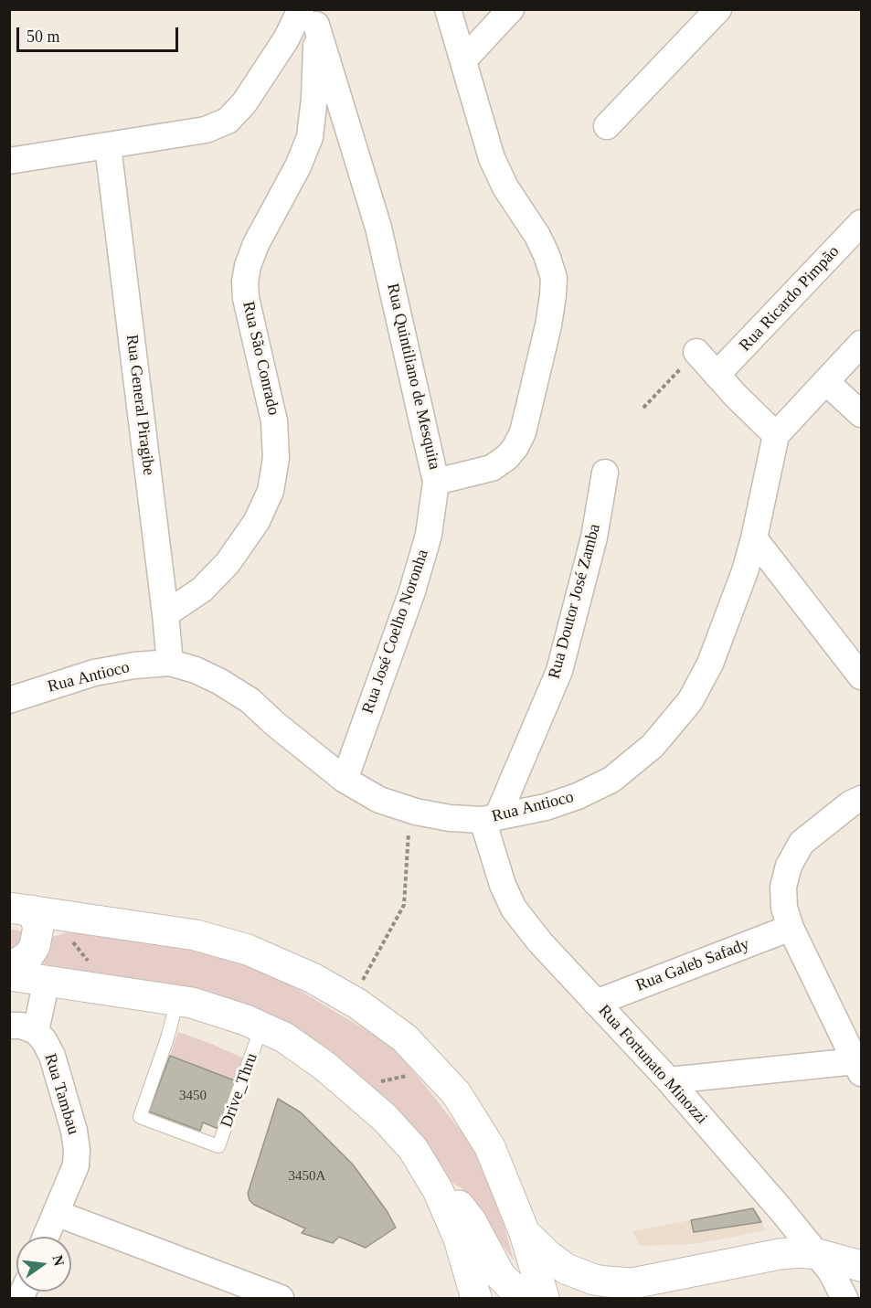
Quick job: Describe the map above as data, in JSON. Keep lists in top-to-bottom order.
{
  "streets": {
    "street": [
      "Rua Ricardo Pimpão",
      "Rua São Conrado",
      "Rua Quintiliano de Mesquita",
      "Rua General Piragibe",
      "Rua Doutor José Zamba",
      "Rua José Coelho Noronha",
      "Rua Antioco",
      "Rua Galeb Safady",
      "Rua Fortunato Minozzi",
      "Rua Tambau"
    ],
    "lane": ["Drive_Thru"]
  },
  "crossings": [
    ["Rua São Conrado", "Rua Quintiliano de Mesquita"],
    ["Rua São Conrado", "Rua General Piragibe"],
    ["Rua Quintiliano de Mesquita", "Rua José Coelho Noronha"],
    ["Rua General Piragibe", "Rua Antioco"],
    ["Rua Doutor José Zamba", "Rua Antioco"],
    ["Rua Doutor José Zamba", "Rua Fortunato Minozzi"],
    ["Rua José Coelho Noronha", "Rua Antioco"],
    ["Rua Antioco", "Rua Fortunato Minozzi"],
    ["Rua Galeb Safady", "Rua Fortunato Minozzi"]
  ],
  "house_numbers": ["3450", "3450A"],
  "scale_bar": "50 m",
  "north": "right"
}
